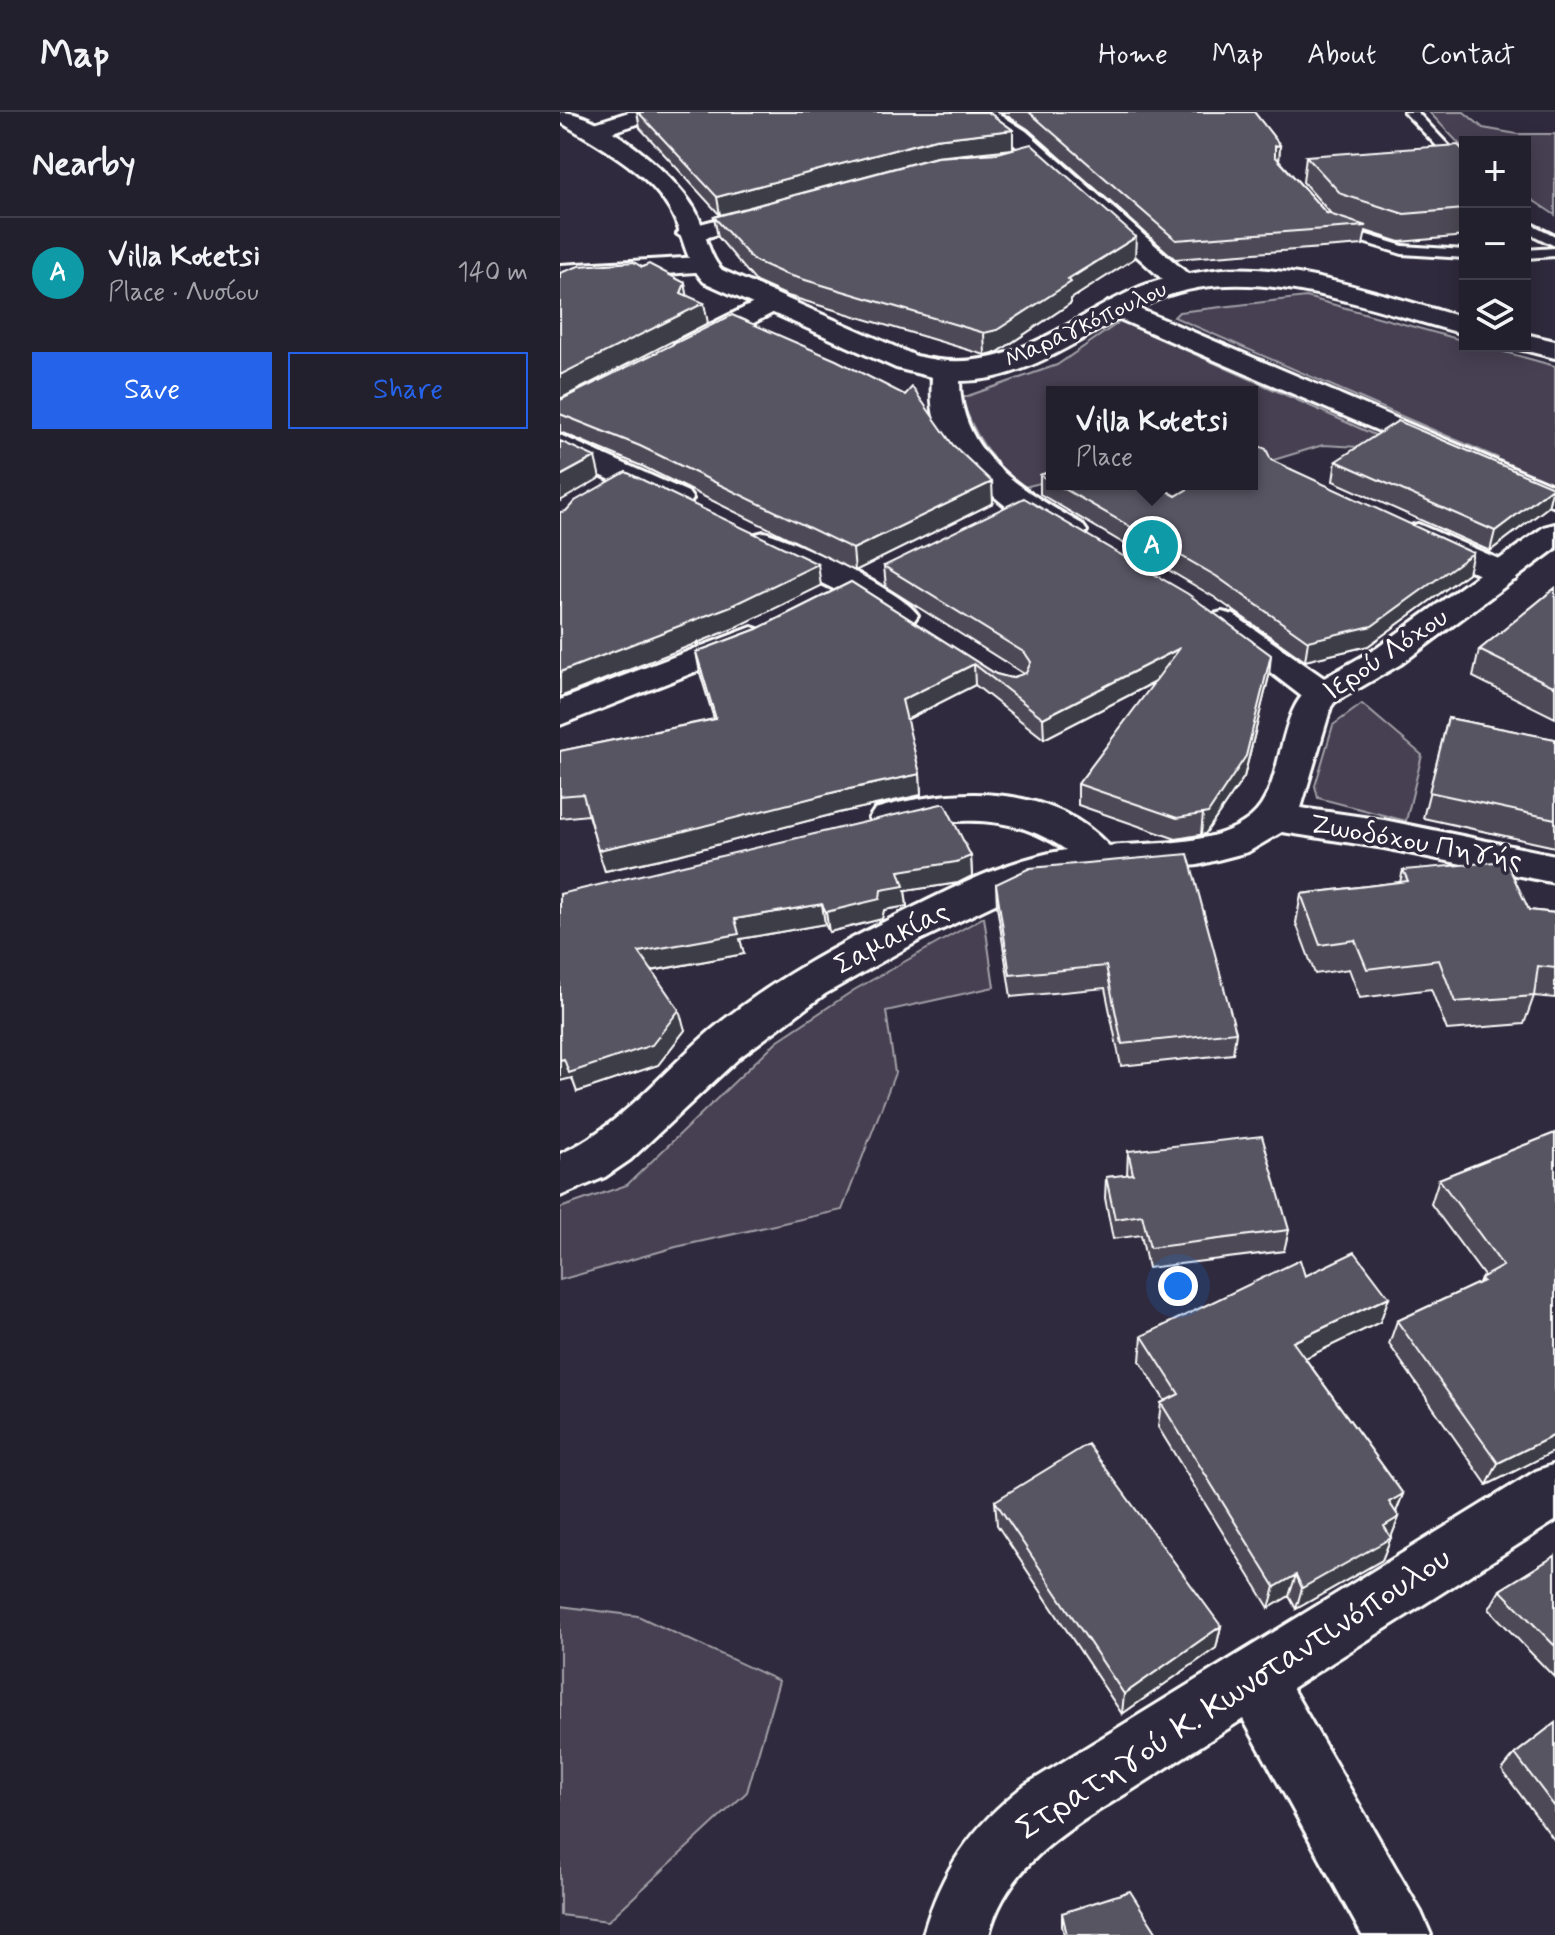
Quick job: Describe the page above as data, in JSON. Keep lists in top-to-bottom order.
{
  "streets": {
    "street": [
      "Μαραγκόπουλου",
      "Ιερού Λόχου",
      "Ζωοδόχου Πηγής",
      "Σαμακίας",
      "Στρατηγού Κ. Κωνσταντινόπουλου"
    ]
  },
  "crossings": [
    ["Ιερού Λόχου", "Ζωοδόχου Πηγής"],
    ["Ιερού Λόχου", "Σαμακίας"],
    ["Ζωοδόχου Πηγής", "Σαμακίας"]
  ],
  "page": {
    "header": "Map",
    "nav": [
      "Home",
      "Map",
      "About",
      "Contact"
    ],
    "heading": "Nearby",
    "map_buttons": ["+", "−"],
    "list": [
      {
        "mark": "A",
        "name": "Villa Kotetsi",
        "note": "Place · Λυσίου",
        "value": "140 m"
      }
    ],
    "buttons": ["Save", "Share"],
    "popup": ["Villa Kotetsi", "Place"],
    "pins": "A"
  }
}
